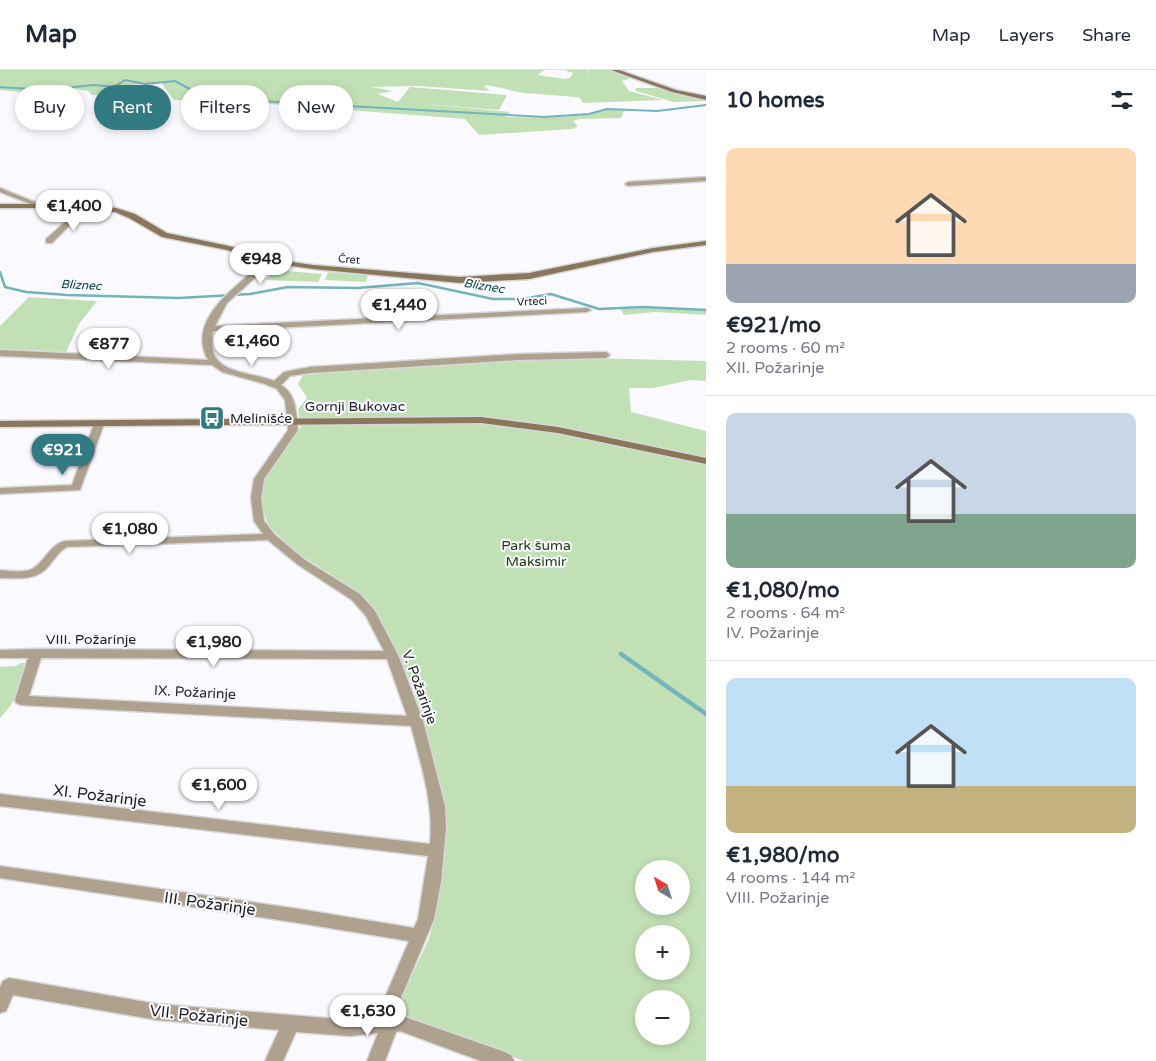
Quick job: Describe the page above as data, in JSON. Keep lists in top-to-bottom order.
{
  "streets": {
    "street": [
      "Čret",
      "Vrteci",
      "Gornji Bukovac",
      "VIII. Požarinje",
      "V. Požarinje",
      "IX. Požarinje",
      "XI. Požarinje",
      "III. Požarinje",
      "VII. Požarinje"
    ]
  },
  "crossings": [
    ["Gornji Bukovac", "V. Požarinje"],
    ["VIII. Požarinje", "V. Požarinje"],
    ["VIII. Požarinje", "IX. Požarinje"],
    ["V. Požarinje", "IX. Požarinje"],
    ["V. Požarinje", "XI. Požarinje"],
    ["V. Požarinje", "III. Požarinje"],
    ["V. Požarinje", "VII. Požarinje"]
  ],
  "water": ["Bliznec"],
  "parks": ["Park šuma Maksimir"],
  "places": {
    "bus stop": ["Melinišće"]
  },
  "north": "top left",
  "page": {
    "header": "Map",
    "nav": ["Map", "Layers", "Share"],
    "heading": "10 homes",
    "chip": [
      "Buy",
      "Rent",
      "Filters",
      "New"
    ],
    "list": [
      {
        "name": "€921/mo",
        "note": "2 rooms · 60 m² · XII. Požarinje"
      },
      {
        "name": "€1,080/mo",
        "note": "2 rooms · 64 m² · IV. Požarinje"
      },
      {
        "name": "€1,980/mo",
        "note": "4 rooms · 144 m² · VIII. Požarinje"
      }
    ],
    "price": [
      "€1,400",
      "€948",
      "€1,440",
      "€1,460",
      "€877",
      "€921",
      "€1,080",
      "€1,980",
      "€1,600",
      "€1,630"
    ],
    "map_buttons": ["+", "−"]
  }
}
